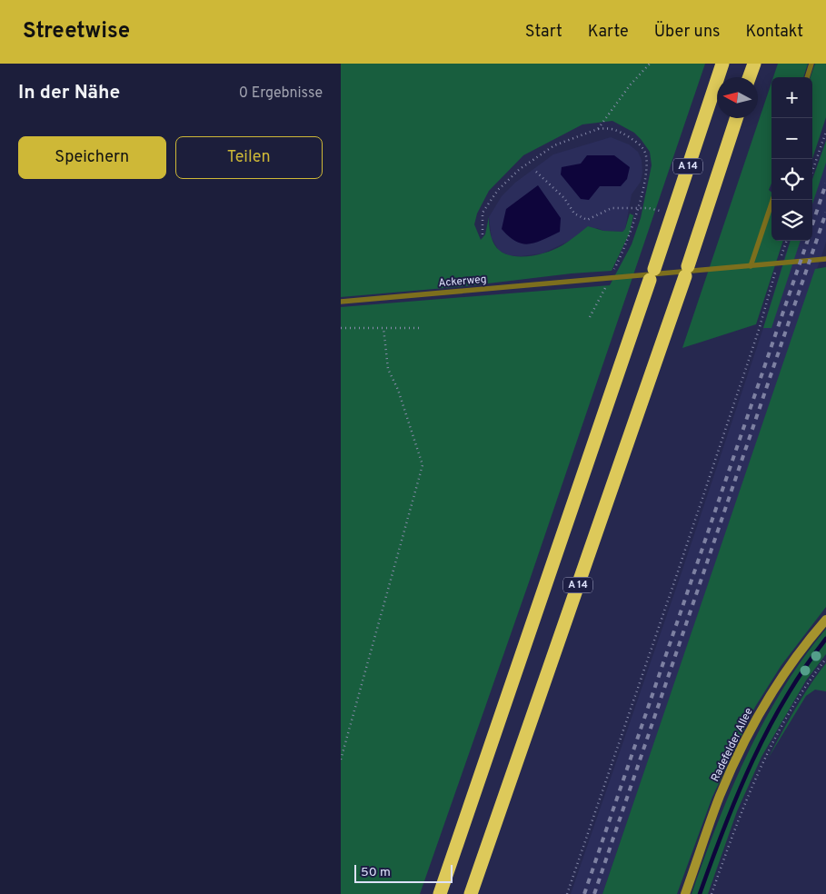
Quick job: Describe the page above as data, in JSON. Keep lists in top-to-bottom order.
{
  "streets": {
    "highway": ["A 14"],
    "main road": ["Radefelder Allee"],
    "lane": ["Ackerweg"]
  },
  "scale_bar": "50 m",
  "north": "left",
  "page": {
    "header": "Streetwise",
    "nav": [
      "Start",
      "Karte",
      "Über uns",
      "Kontakt"
    ],
    "heading": ["In der Nähe", "0 Ergebnisse"],
    "map_buttons": ["+", "−"],
    "buttons": ["Speichern", "Teilen"],
    "scale": "50 m"
  }
}
